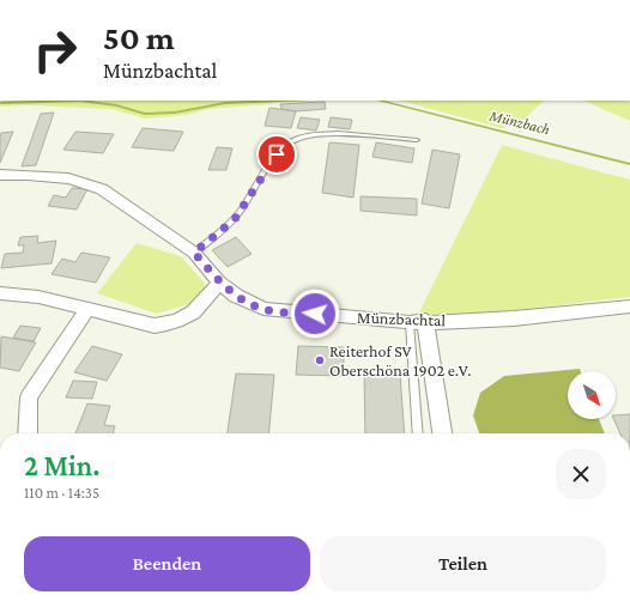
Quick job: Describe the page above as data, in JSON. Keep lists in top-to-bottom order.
{
  "streets": {
    "street": ["Münzbachtal"]
  },
  "water": ["Münzbach"],
  "places": ["Reiterhof SV Oberschöna 1902 e.V."],
  "north": "bottom right",
  "page": {
    "turn": ["50 m", "Münzbachtal"],
    "heading": ["2 Min.", "110 m · 14:35"],
    "buttons": ["Beenden", "Teilen"]
  }
}
